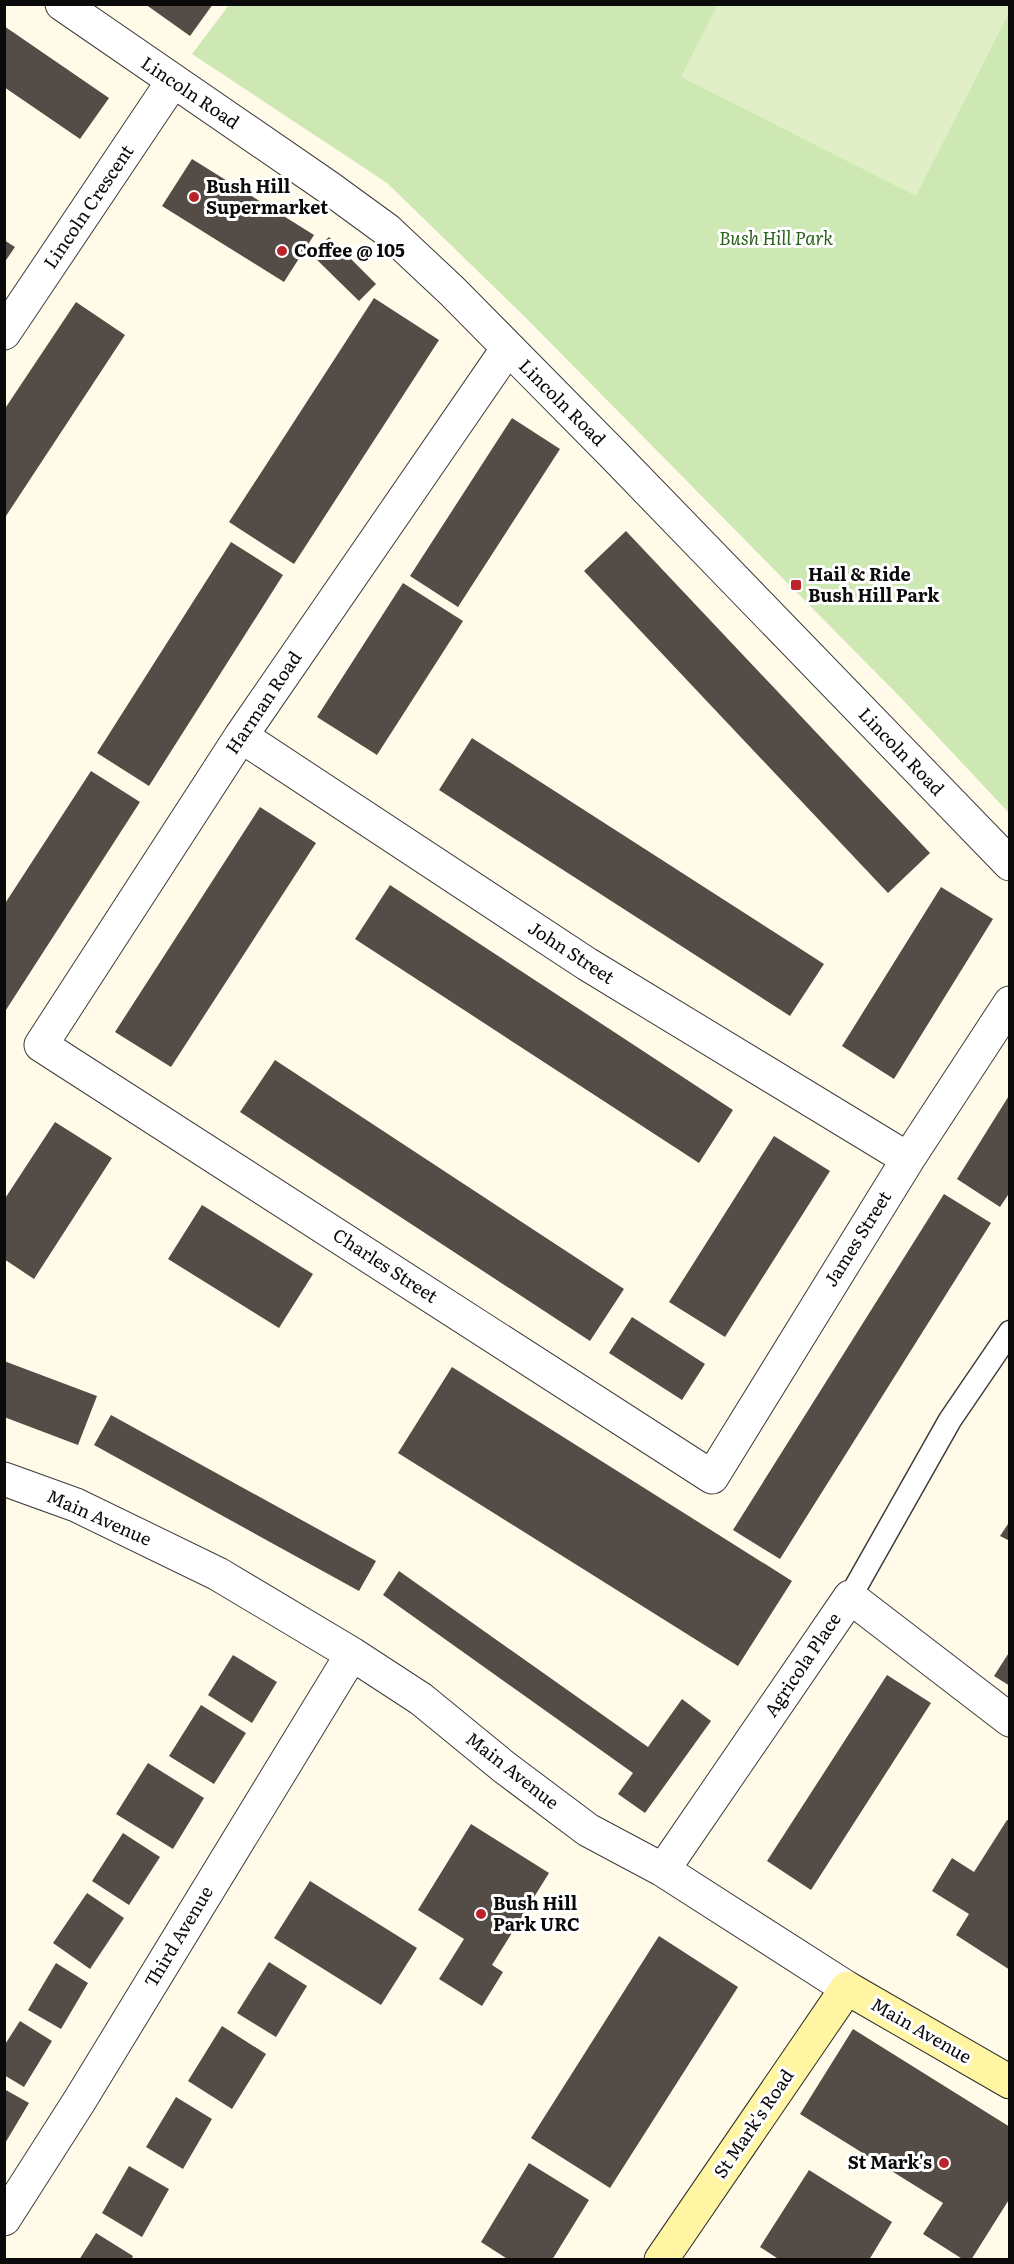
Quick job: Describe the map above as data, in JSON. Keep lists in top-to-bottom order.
{
  "streets": {
    "street": [
      "Lincoln Road",
      "Lincoln Crescent",
      "Harman Road",
      "John Street",
      "James Street",
      "Charles Street",
      "Main Avenue",
      "Agricola Place",
      "Third Avenue",
      "St Mark's Road"
    ]
  },
  "crossings": [
    ["Lincoln Road", "Lincoln Crescent"],
    ["Lincoln Road", "Harman Road"],
    ["Harman Road", "John Street"],
    ["Harman Road", "Charles Street"],
    ["John Street", "James Street"],
    ["James Street", "Charles Street"],
    ["Main Avenue", "Agricola Place"],
    ["Main Avenue", "Third Avenue"],
    ["Main Avenue", "St Mark's Road"]
  ],
  "parks": ["Bush Hill Park"],
  "places": {
    "other": [
      "Bush Hill Supermarket",
      "Coffee @ 105",
      "Bush Hill Park URC",
      "St Mark's"
    ],
    "transit": ["Hail & Ride Bush Hill Park"]
  }
}
